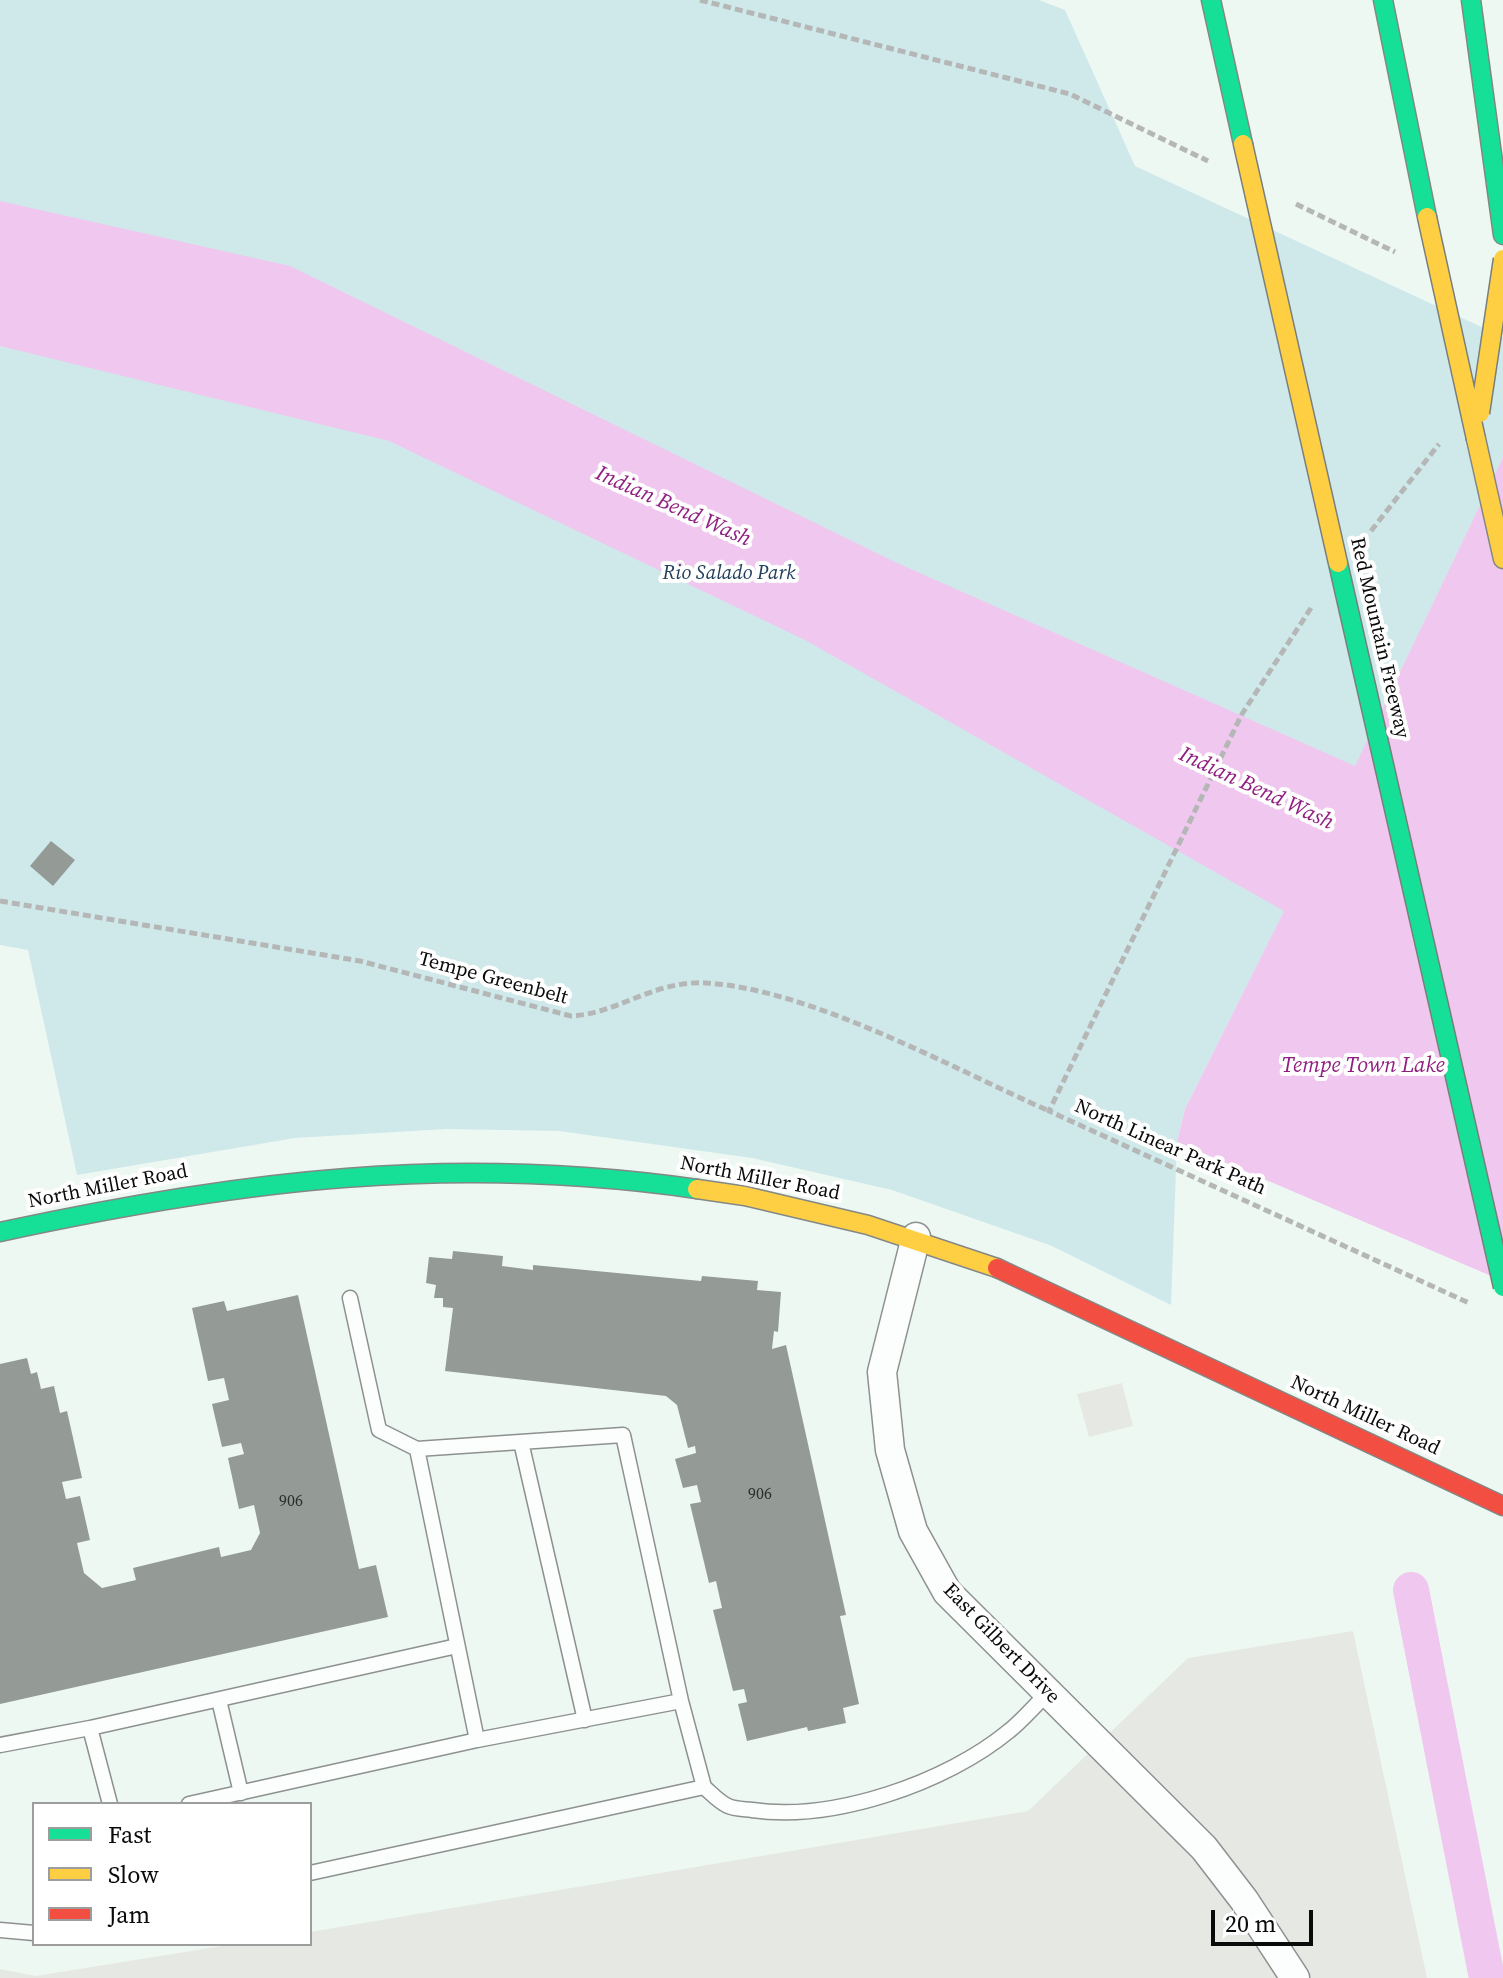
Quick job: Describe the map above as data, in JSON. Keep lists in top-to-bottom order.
{
  "streets": {
    "main road": ["Red Mountain Freeway", "North Miller Road"],
    "street": ["East Gilbert Drive"],
    "path": ["Tempe Greenbelt", "North Linear Park Path"]
  },
  "crossings": [
    ["Tempe Greenbelt", "North Linear Park Path"],
    ["North Miller Road", "East Gilbert Drive"]
  ],
  "water": ["Indian Bend Wash", "Tempe Town Lake"],
  "parks": ["Rio Salado Park"],
  "house_numbers": ["906", "906"],
  "legend": ["Fast", "Slow", "Jam"],
  "scale_bar": "20 m"
}
